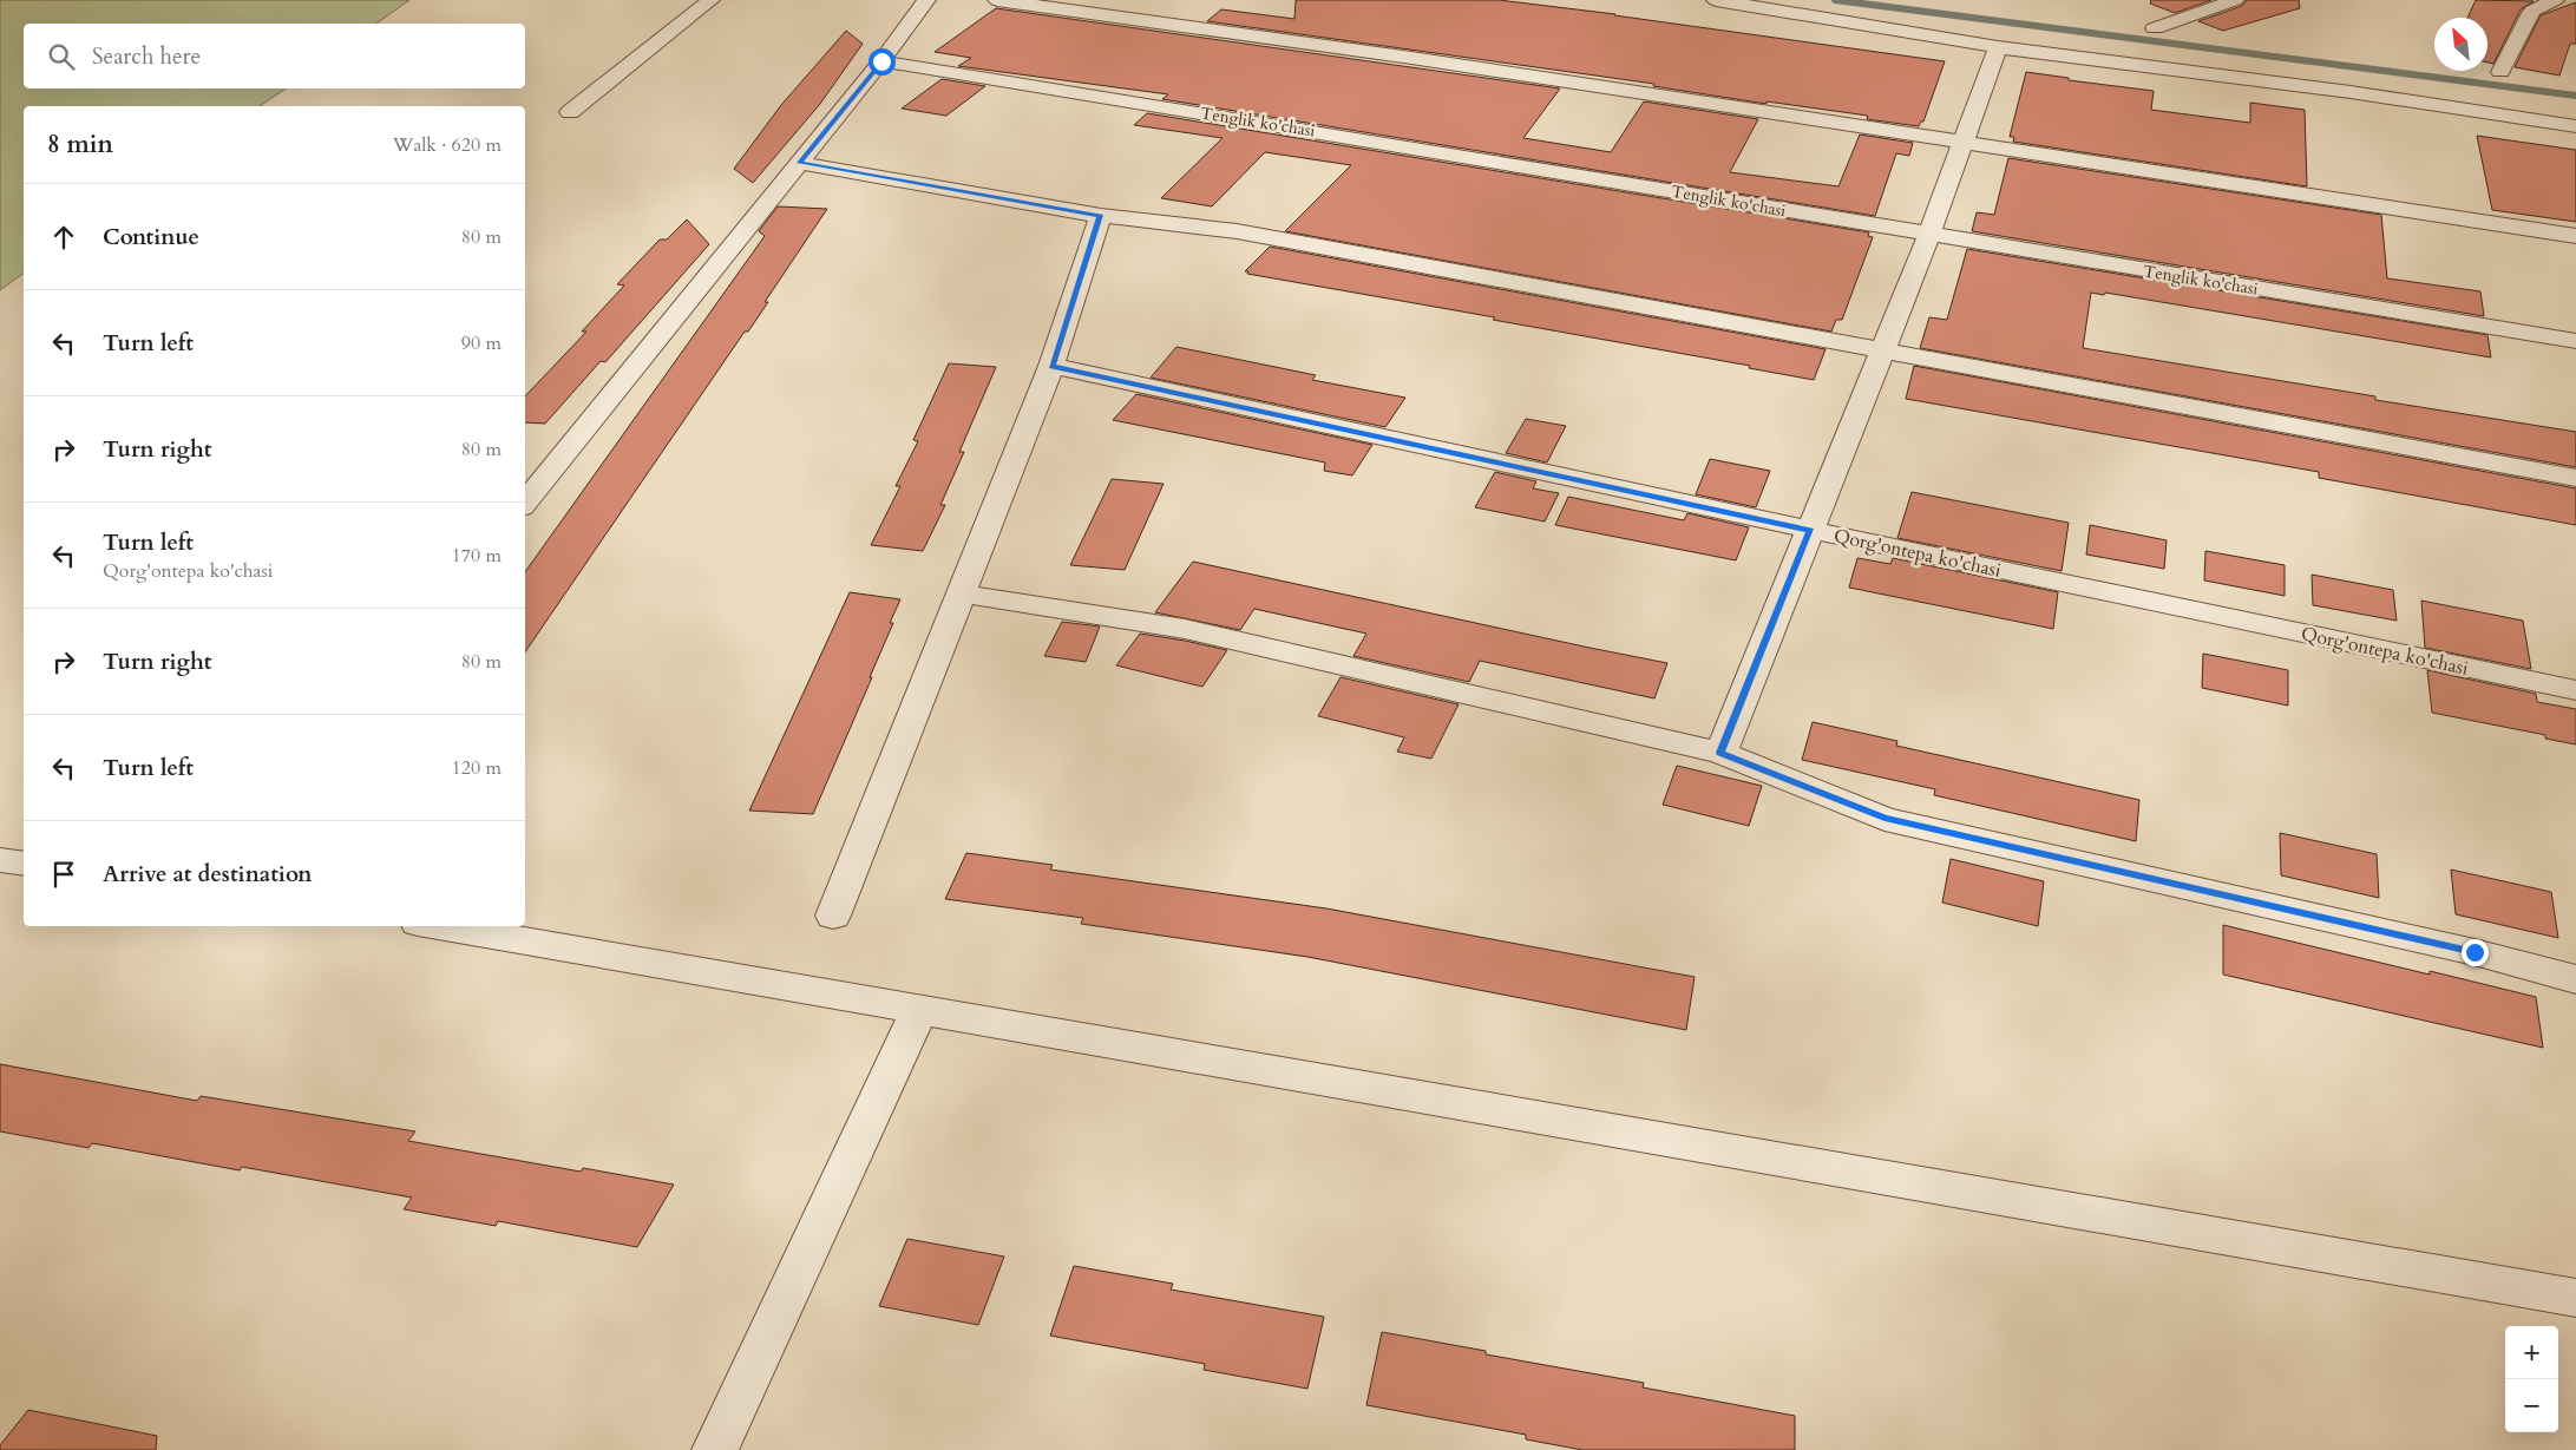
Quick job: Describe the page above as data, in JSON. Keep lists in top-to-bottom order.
{
  "streets": {
    "street": ["Tenglik ko'chasi", "Qorg'ontepa ko'chasi"]
  },
  "north": "top left",
  "page": {
    "search": "Search here",
    "heading": ["8 min", "Walk · 620 m"],
    "list": [
      ["Continue", "80 m"],
      ["Turn left", "90 m"],
      ["Turn right", "80 m"],
      ["Turn left", "Qorg'ontepa ko'chasi", "170 m"],
      ["Turn right", "80 m"],
      ["Turn left", "120 m"],
      "Arrive at destination"
    ],
    "map_buttons": ["+", "−"]
  }
}
